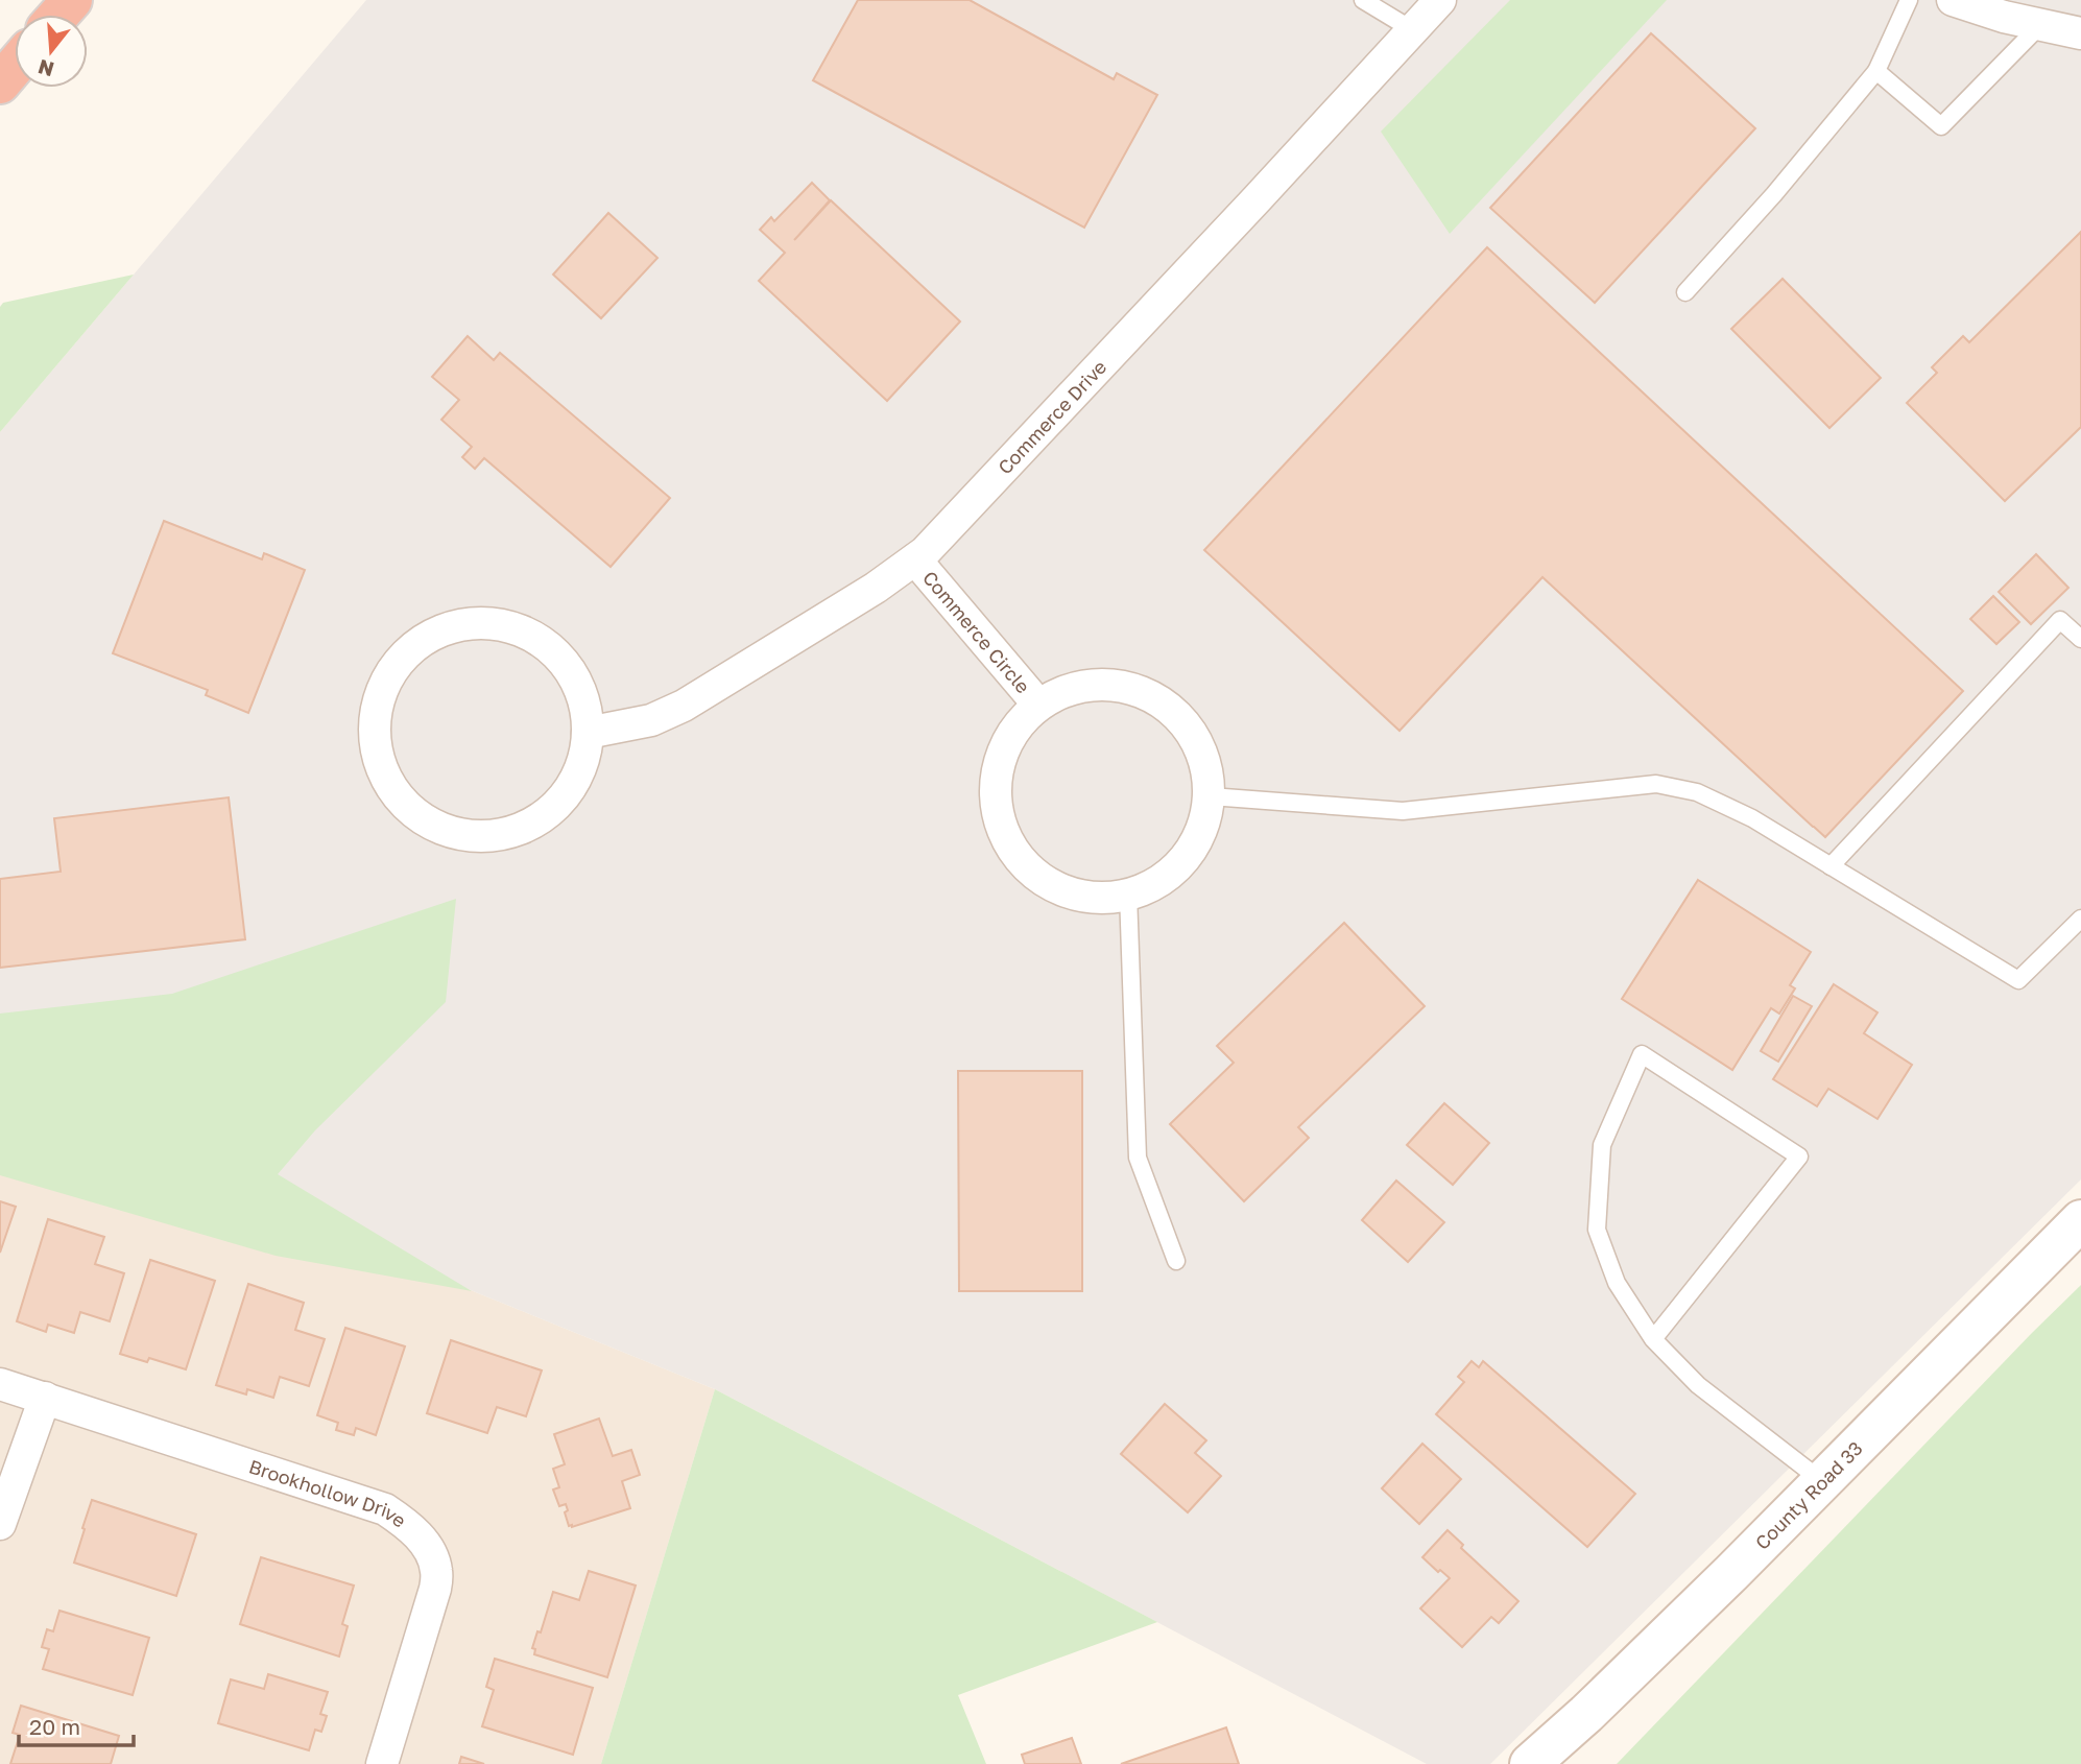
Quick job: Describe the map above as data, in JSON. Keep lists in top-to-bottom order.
{
  "streets": {
    "street": [
      "Commerce Drive",
      "Commerce Circle",
      "Brookhollow Drive",
      "County Road 33"
    ]
  },
  "crossings": [
    ["Commerce Drive", "Commerce Circle"]
  ],
  "scale_bar": "20 m",
  "north": "bottom"
}
